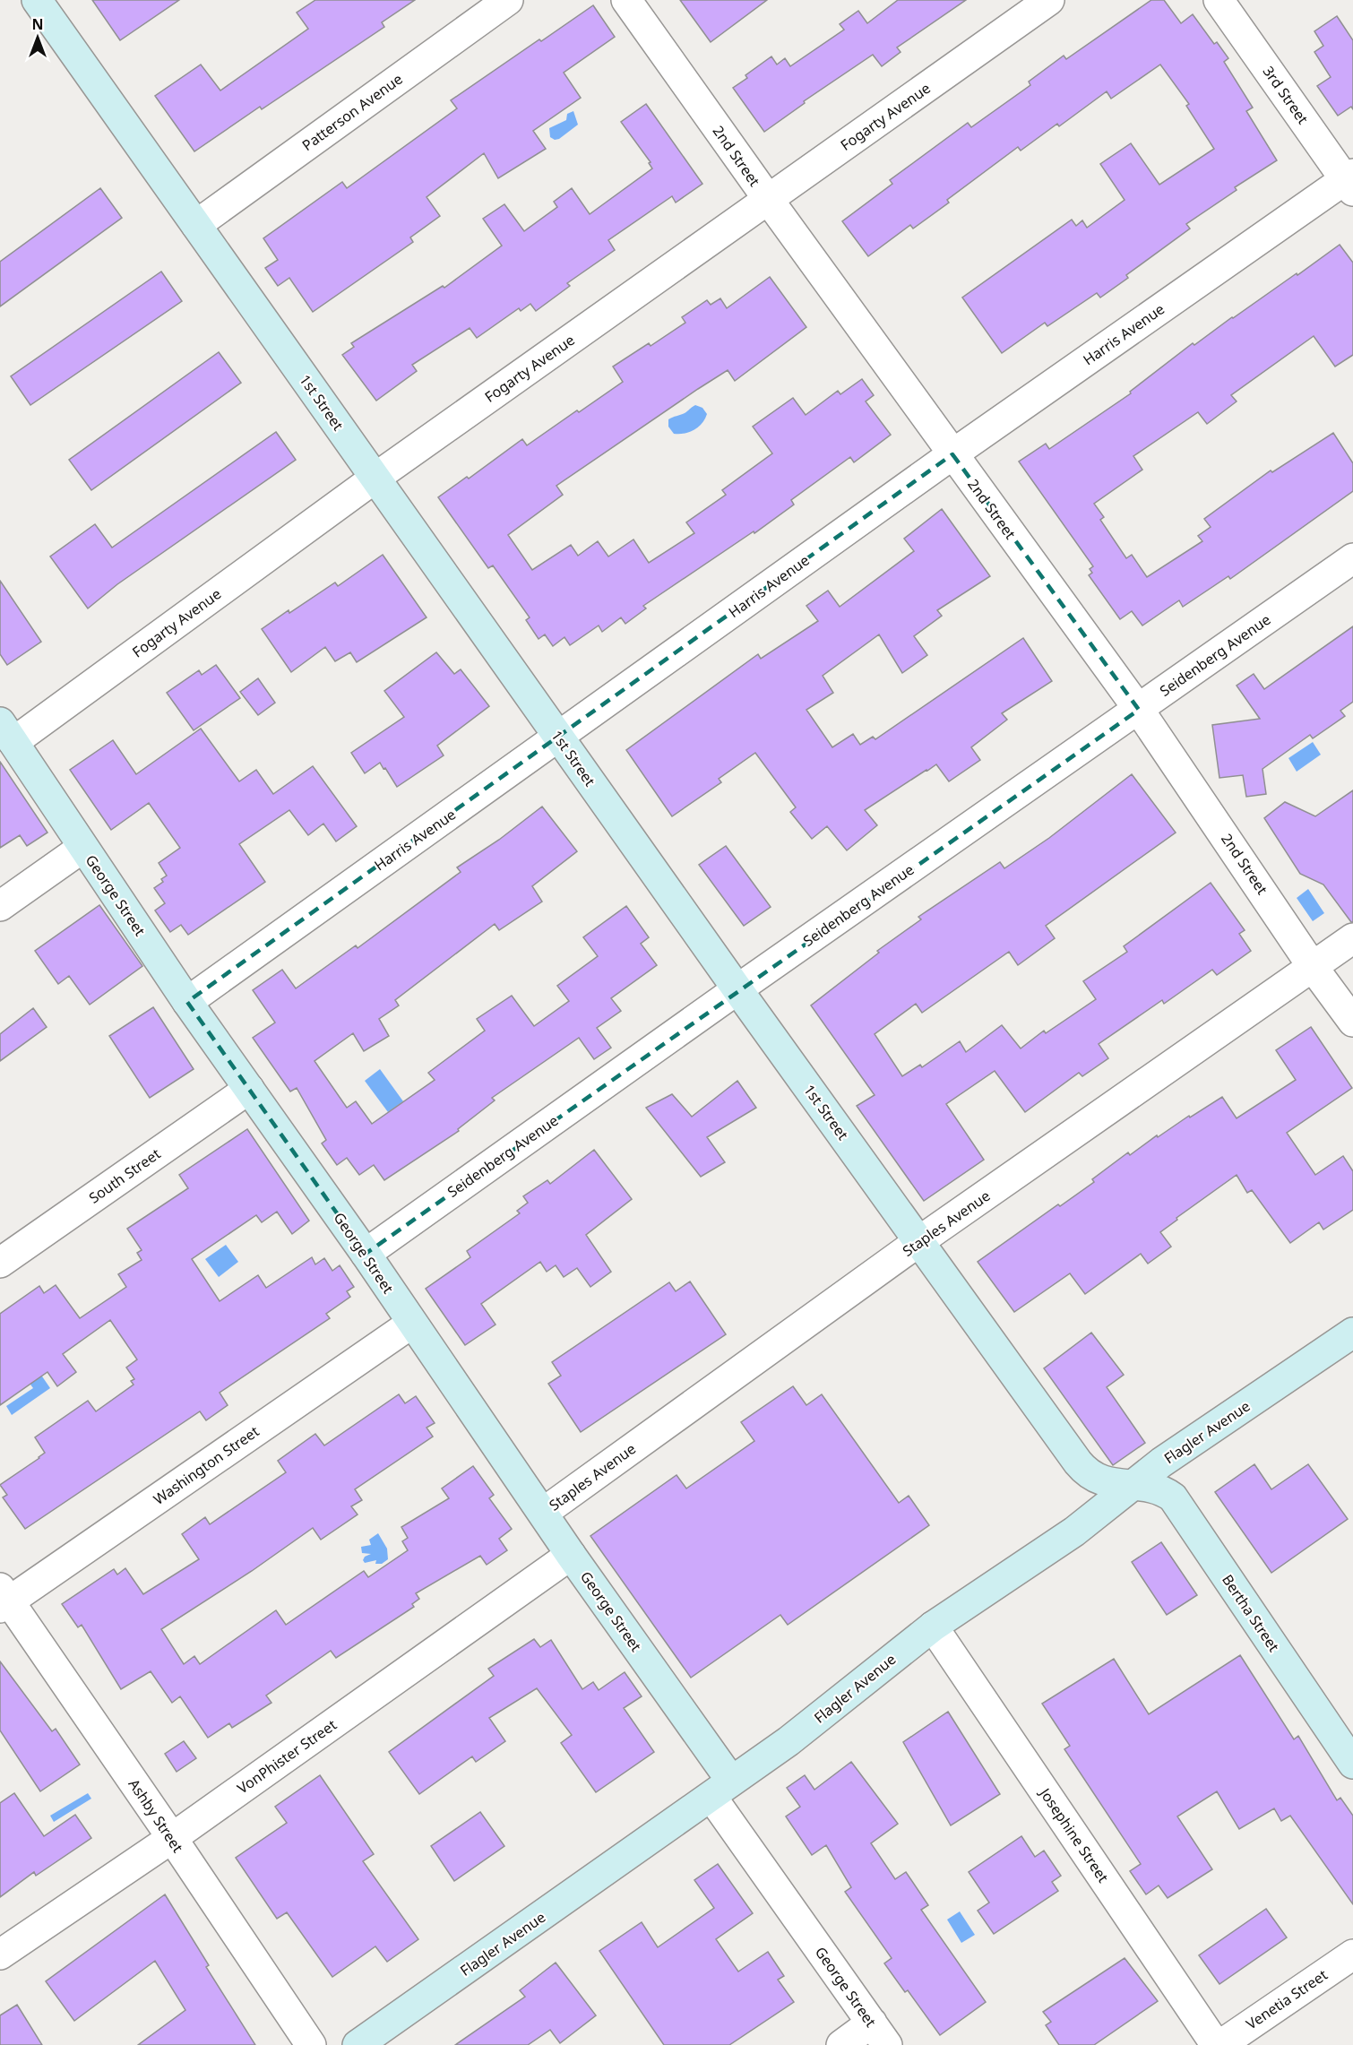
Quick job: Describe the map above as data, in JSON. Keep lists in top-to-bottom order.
{
  "streets": {
    "main road": [
      "1st Street",
      "George Street",
      "Flagler Avenue",
      "Bertha Street"
    ],
    "street": [
      "3rd Street",
      "Patterson Avenue",
      "Fogarty Avenue",
      "2nd Street",
      "Harris Avenue",
      "Seidenberg Avenue",
      "South Street",
      "Staples Avenue",
      "Washington Street",
      "VonPhister Street",
      "Ashby Street",
      "Josephine Street",
      "Venetia Street"
    ]
  },
  "crossings": [
    ["3rd Street", "Harris Avenue"],
    ["Patterson Avenue", "1st Street"],
    ["Fogarty Avenue", "2nd Street"],
    ["Fogarty Avenue", "1st Street"],
    ["Fogarty Avenue", "George Street"],
    ["2nd Street", "Harris Avenue"],
    ["2nd Street", "Seidenberg Avenue"],
    ["2nd Street", "Staples Avenue"],
    ["Harris Avenue", "1st Street"],
    ["Harris Avenue", "George Street"],
    ["1st Street", "Seidenberg Avenue"],
    ["1st Street", "Staples Avenue"],
    ["1st Street", "Flagler Avenue"],
    ["1st Street", "Bertha Street"],
    ["Seidenberg Avenue", "George Street"],
    ["George Street", "South Street"],
    ["George Street", "Staples Avenue"],
    ["George Street", "Flagler Avenue"],
    ["George Street", "Washington Street"],
    ["George Street", "VonPhister Street"],
    ["Flagler Avenue", "Bertha Street"],
    ["Flagler Avenue", "Josephine Street"],
    ["Washington Street", "Ashby Street"],
    ["VonPhister Street", "Ashby Street"]
  ],
  "north": "top"
}
